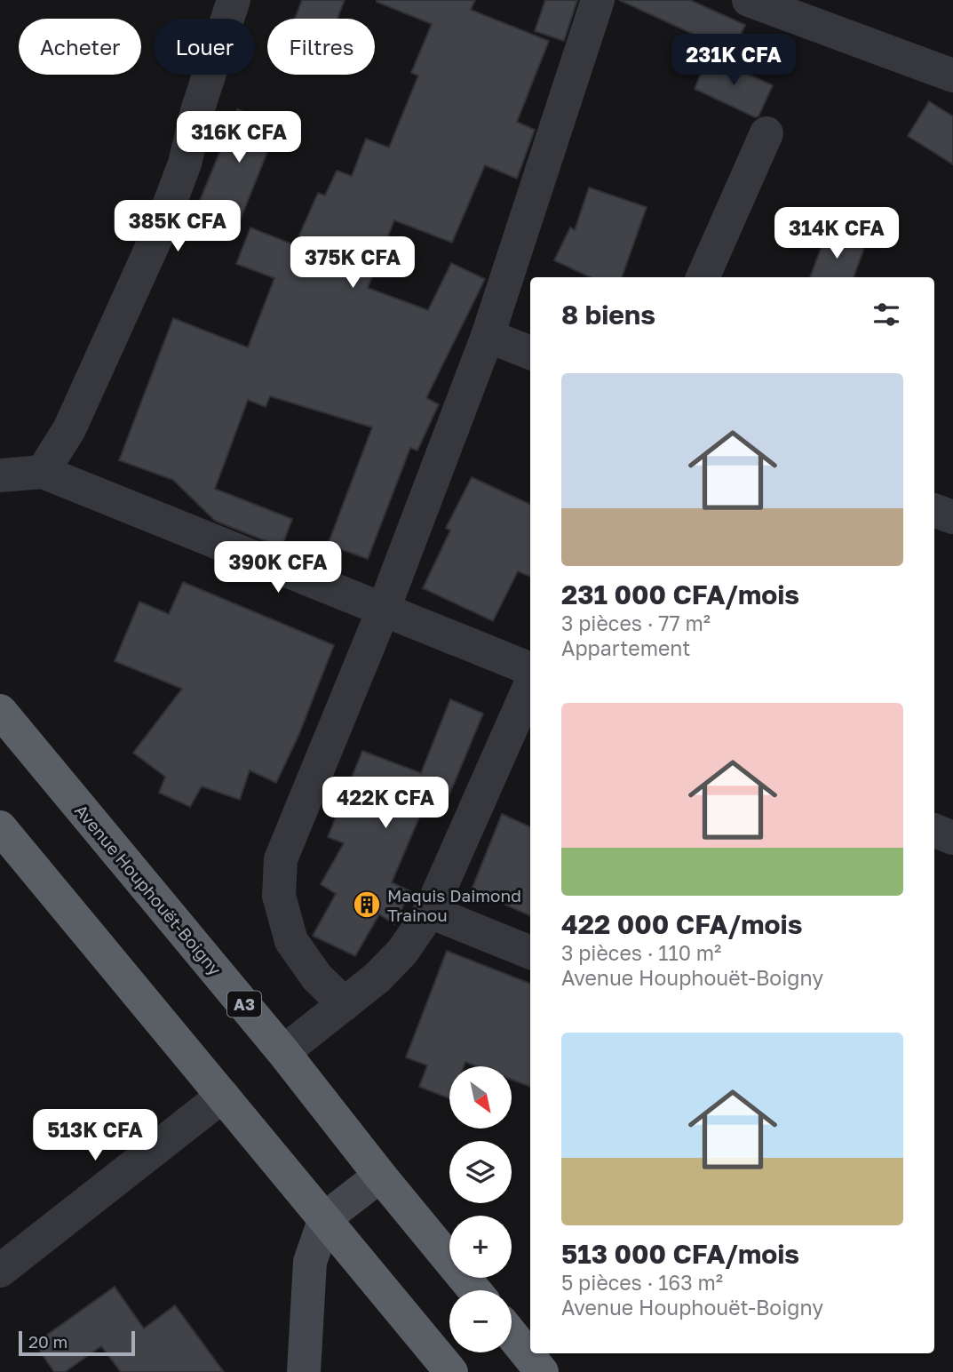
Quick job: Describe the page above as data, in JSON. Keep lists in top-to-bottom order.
{
  "streets": {
    "highway": ["Avenue Houphouët-Boigny", "A3"]
  },
  "places": {
    "building": ["Maquis Daimond Trainou"]
  },
  "scale_bar": "20 m",
  "north": "bottom right",
  "page": {
    "chip": ["Acheter", "Louer", "Filtres"],
    "price": [
      "231K CFA",
      "316K CFA",
      "385K CFA",
      "314K CFA",
      "375K CFA",
      "390K CFA",
      "422K CFA",
      "513K CFA"
    ],
    "heading": "8 biens",
    "list": [
      {
        "name": "231 000 CFA/mois",
        "note": "3 pièces · 77 m² · Appartement"
      },
      {
        "name": "422 000 CFA/mois",
        "note": "3 pièces · 110 m² · Avenue Houphouët-Boigny"
      },
      {
        "name": "513 000 CFA/mois",
        "note": "5 pièces · 163 m² · Avenue Houphouët-Boigny"
      }
    ],
    "map_buttons": ["+", "−"],
    "scale": "20 m"
  }
}
